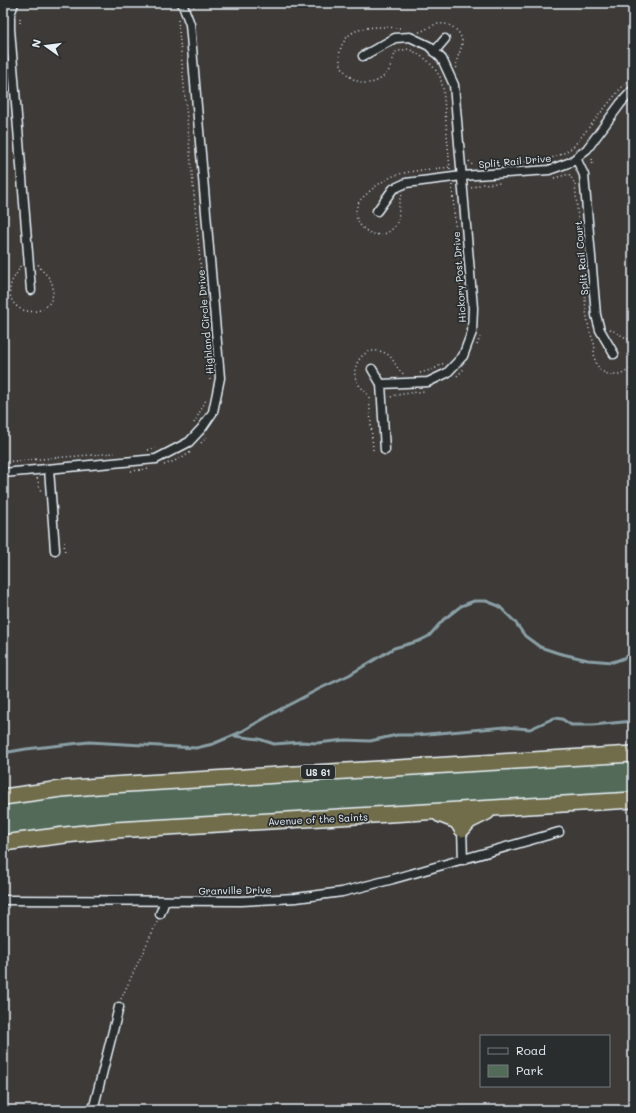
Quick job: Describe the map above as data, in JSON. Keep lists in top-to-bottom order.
{
  "streets": {
    "highway": ["US 61", "Avenue of the Saints"],
    "street": [
      "Split Rail Drive",
      "Split Rail Court",
      "Hickory Post Drive",
      "Highland Circle Drive",
      "Granville Drive"
    ]
  },
  "crossings": [
    ["Split Rail Drive", "Split Rail Court"],
    ["Split Rail Drive", "Hickory Post Drive"]
  ],
  "legend": ["Road", "Park"],
  "north": "left"
}
